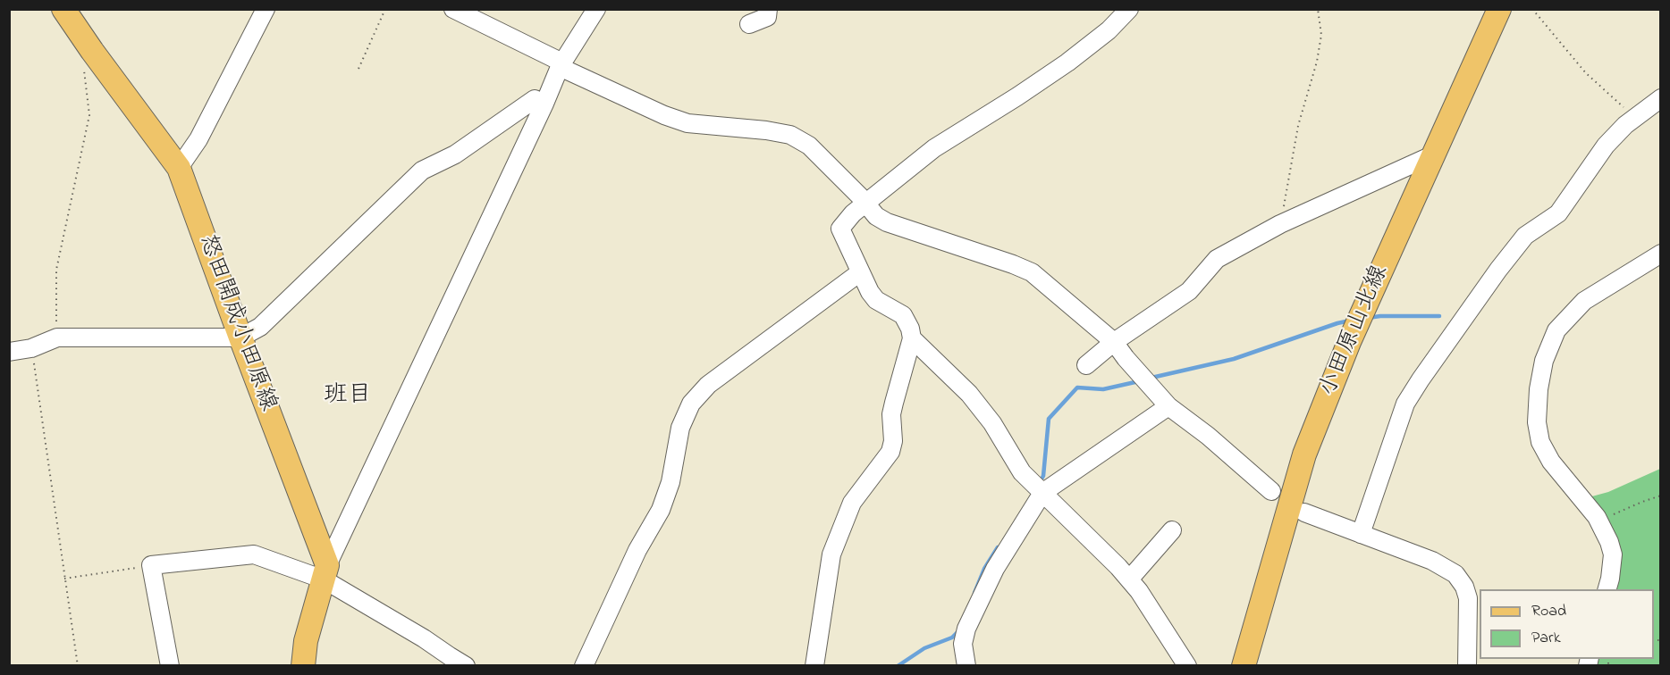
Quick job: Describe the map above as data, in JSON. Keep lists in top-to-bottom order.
{
  "streets": {
    "main road": ["怒田開成小田原線", "小田原山北線"]
  },
  "districts": ["班目"],
  "legend": ["Road", "Park"]
}
